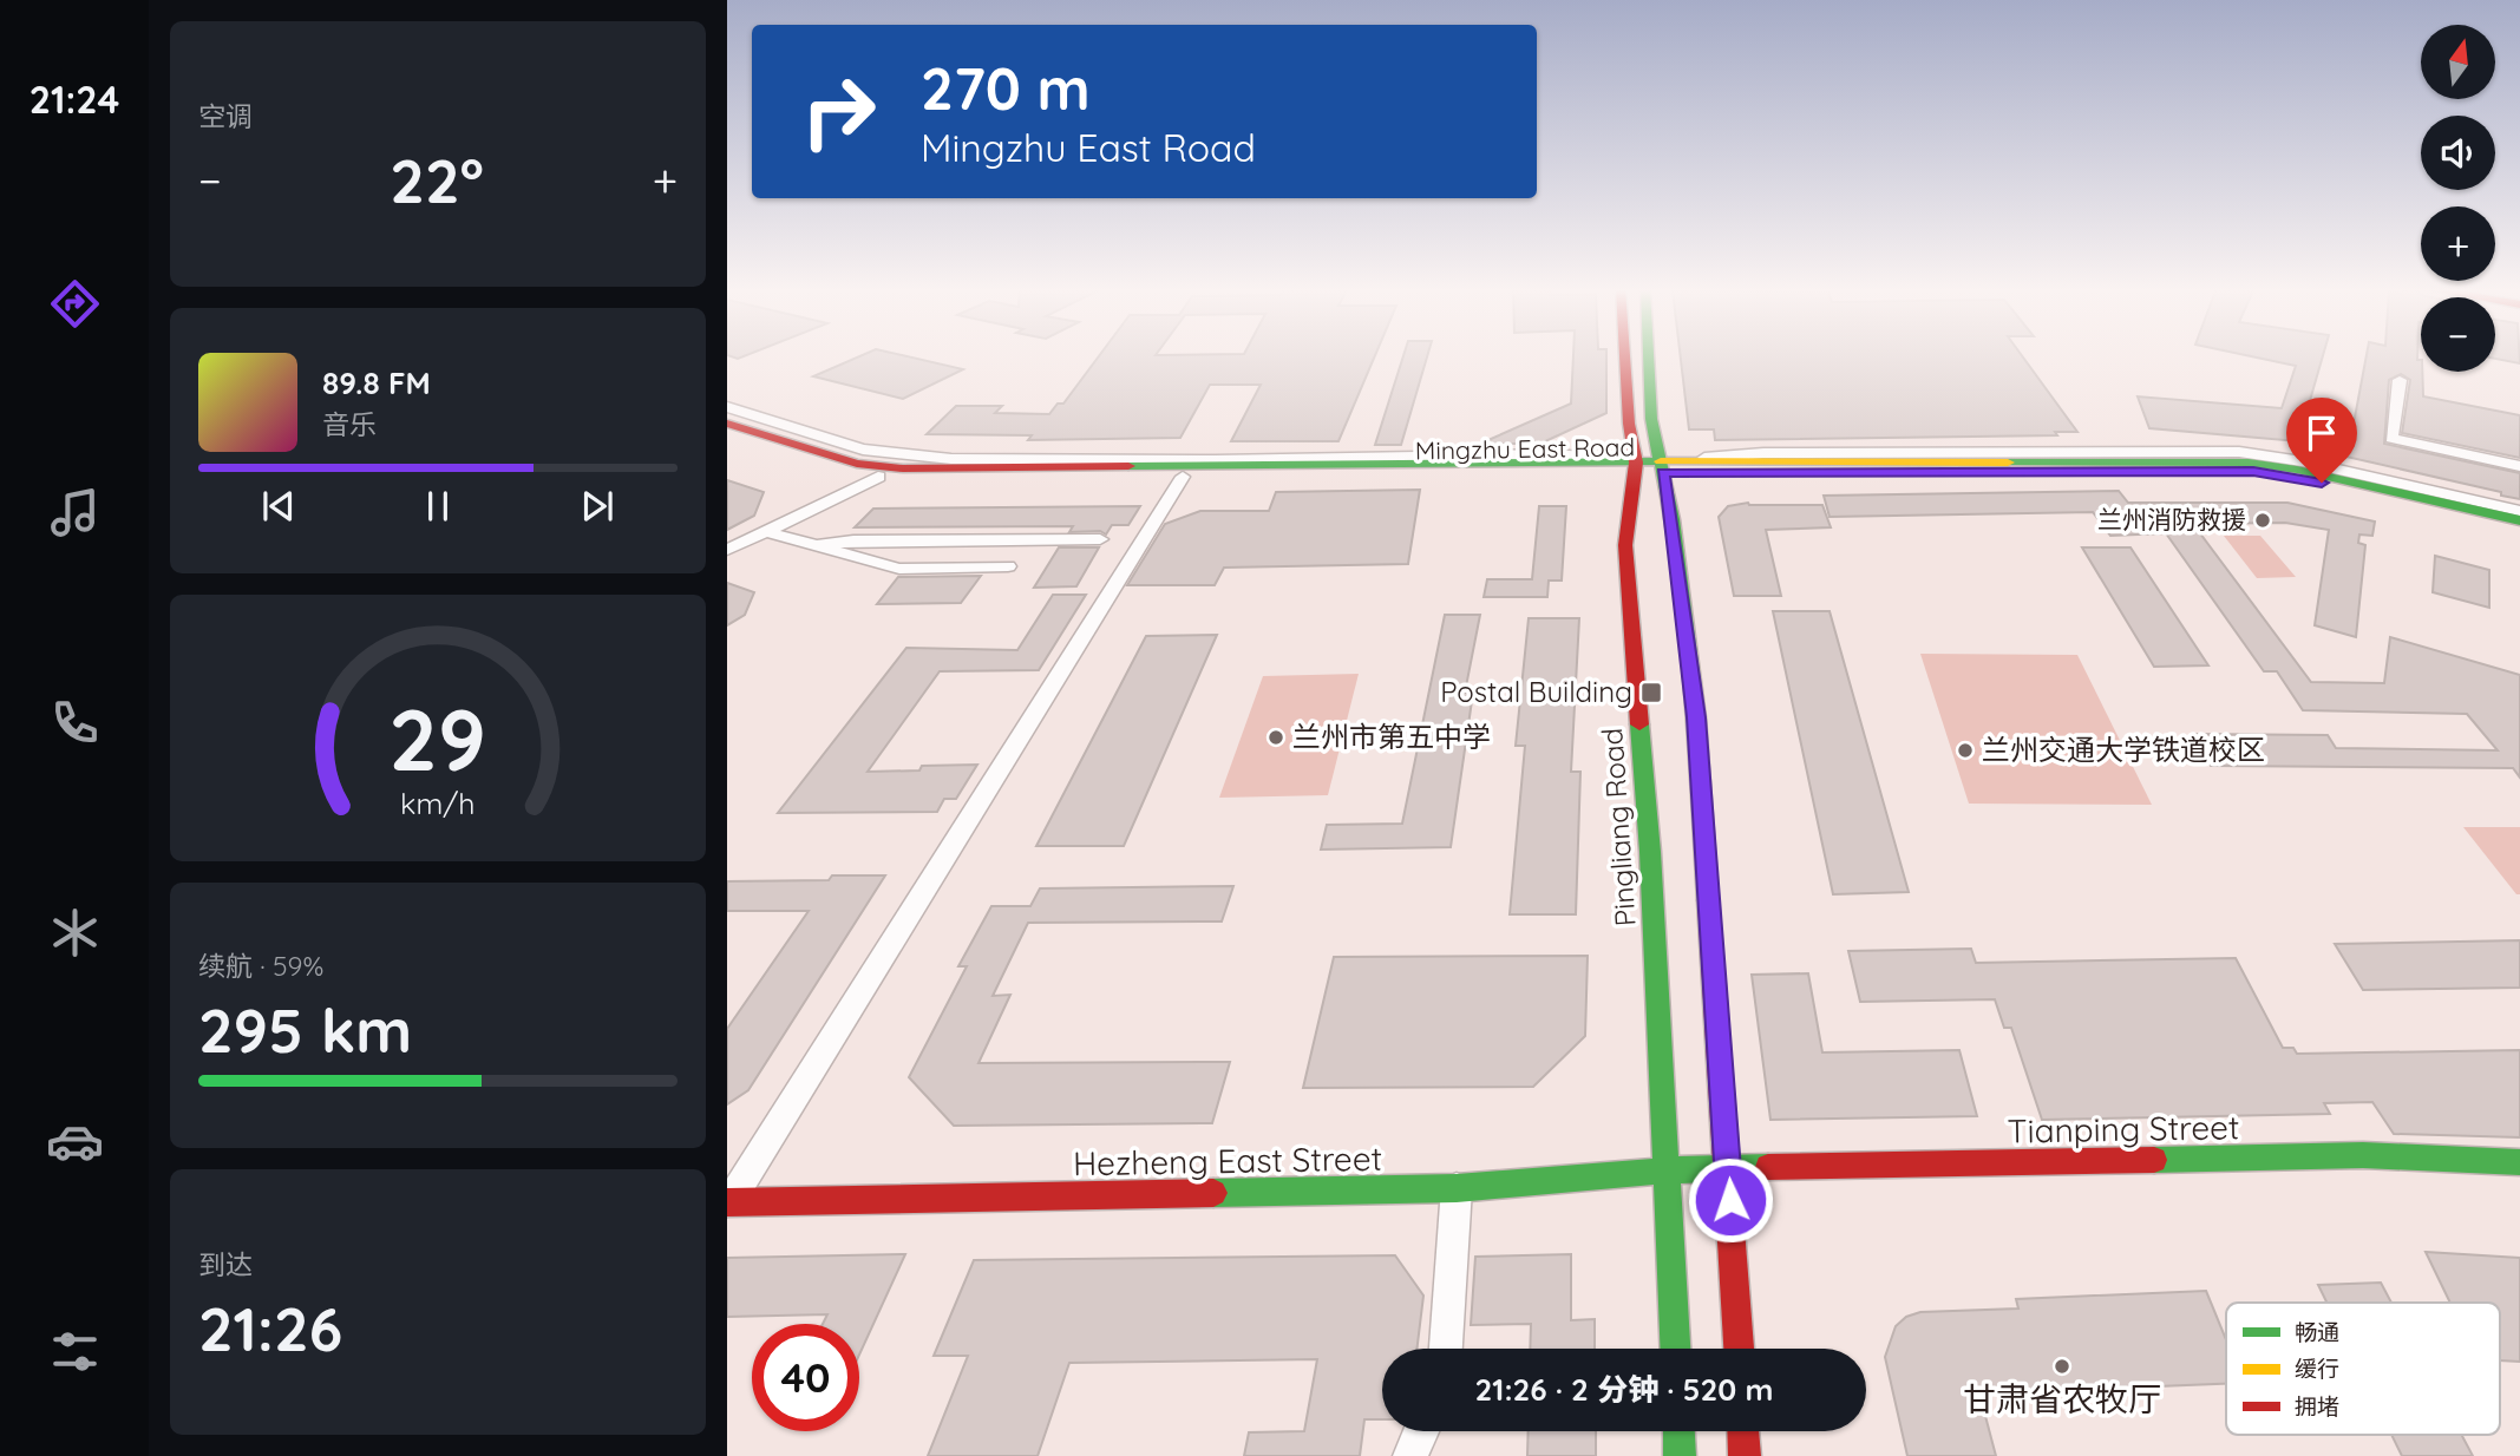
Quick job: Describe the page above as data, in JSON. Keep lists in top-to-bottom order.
{
  "streets": {
    "main road": [
      "Mingzhu East Road",
      "Pingliang Road",
      "Tianping Street",
      "Hezheng East Street"
    ]
  },
  "crossings": [
    ["Mingzhu East Road", "Pingliang Road"],
    ["Pingliang Road", "Hezheng East Street"],
    ["Tianping Street", "Hezheng East Street"]
  ],
  "places": {
    "other": [
      "兰州消防救援",
      "兰州市第五中学",
      "兰州交通大学铁道校区",
      "甘肃省农牧厅"
    ],
    "transit": ["Postal Building"]
  },
  "legend": ["畅通", "缓行", "拥堵"],
  "north": "top",
  "page": {
    "tabs": "21:24",
    "tile": [
      "空调",
      ["续航 · 59%", "295 km"],
      ["到达", "21:26"]
    ],
    "map_buttons": ["+", "−"],
    "turn": ["270 m", "Mingzhu East Road"],
    "heat": ["−", "22°", "+"],
    "song": ["89.8 FM", "音乐"],
    "limit": "40",
    "trip": "21:26 · 2 分钟 · 520 m",
    "gauge": ["29", "km/h"]
  }
}
